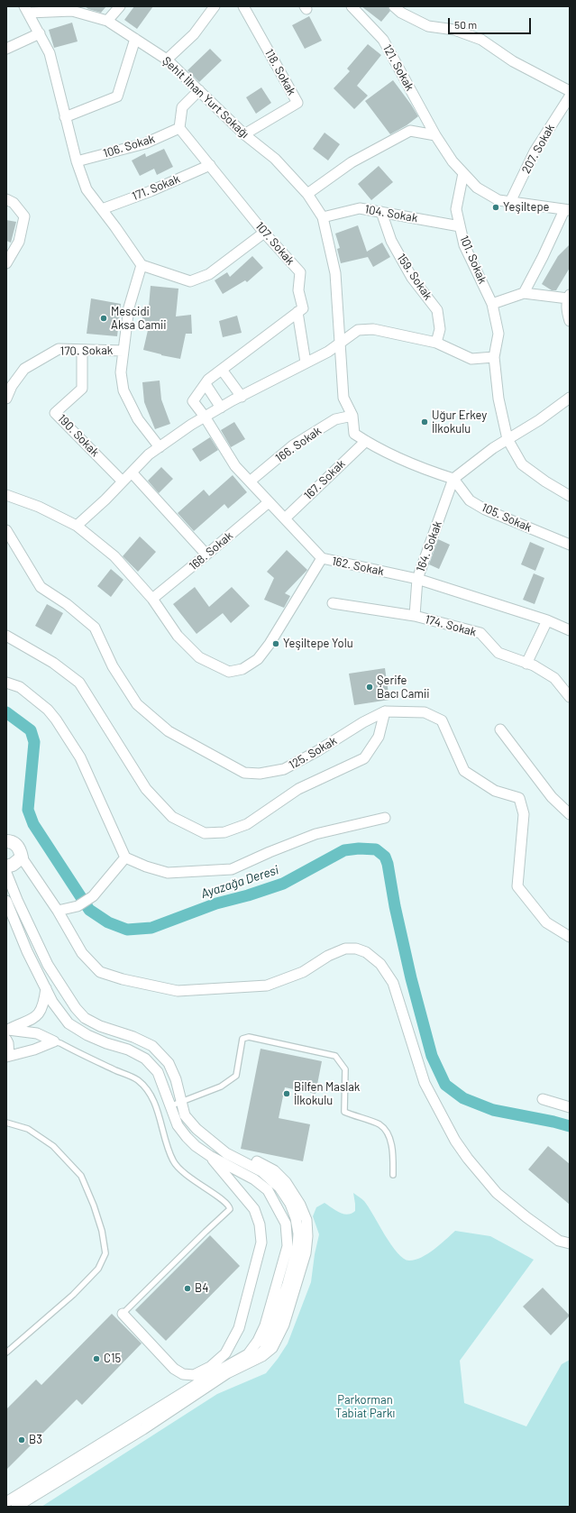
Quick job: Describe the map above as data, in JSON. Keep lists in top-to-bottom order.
{
  "streets": {
    "street": [
      "121. Sokak",
      "118. Sokak",
      "Şehit İlhan Yurt Sokağı",
      "106. Sokak",
      "207. Sokak",
      "171. Sokak",
      "104. Sokak",
      "107. Sokak",
      "101. Sokak",
      "159. Sokak",
      "170. Sokak",
      "190. Sokak",
      "166. Sokak",
      "167. Sokak",
      "105. Sokak",
      "164. Sokak",
      "168. Sokak",
      "162. Sokak",
      "174. Sokak",
      "125. Sokak"
    ]
  },
  "crossings": [
    ["118. Sokak", "Şehit İlhan Yurt Sokağı"],
    ["Şehit İlhan Yurt Sokağı", "104. Sokak"],
    ["106. Sokak", "107. Sokak"],
    ["171. Sokak", "107. Sokak"],
    ["104. Sokak", "101. Sokak"],
    ["104. Sokak", "159. Sokak"],
    ["170. Sokak", "190. Sokak"],
    ["166. Sokak", "162. Sokak"],
    ["167. Sokak", "162. Sokak"],
    ["105. Sokak", "164. Sokak"],
    ["164. Sokak", "162. Sokak"],
    ["164. Sokak", "174. Sokak"],
    ["168. Sokak", "162. Sokak"]
  ],
  "water": ["Ayazağa Deresi"],
  "parks": ["Parkorman Tabiat Parkı"],
  "places": [
    "Yeşiltepe",
    "Mescidi Aksa Camii",
    "Uğur Erkey İlkokulu",
    "Yeşiltepe Yolu",
    "Şerife Bacı Camii",
    "Bilfen Maslak İlkokulu",
    "B4",
    "C15",
    "B3"
  ],
  "scale_bar": "50 m"
}
